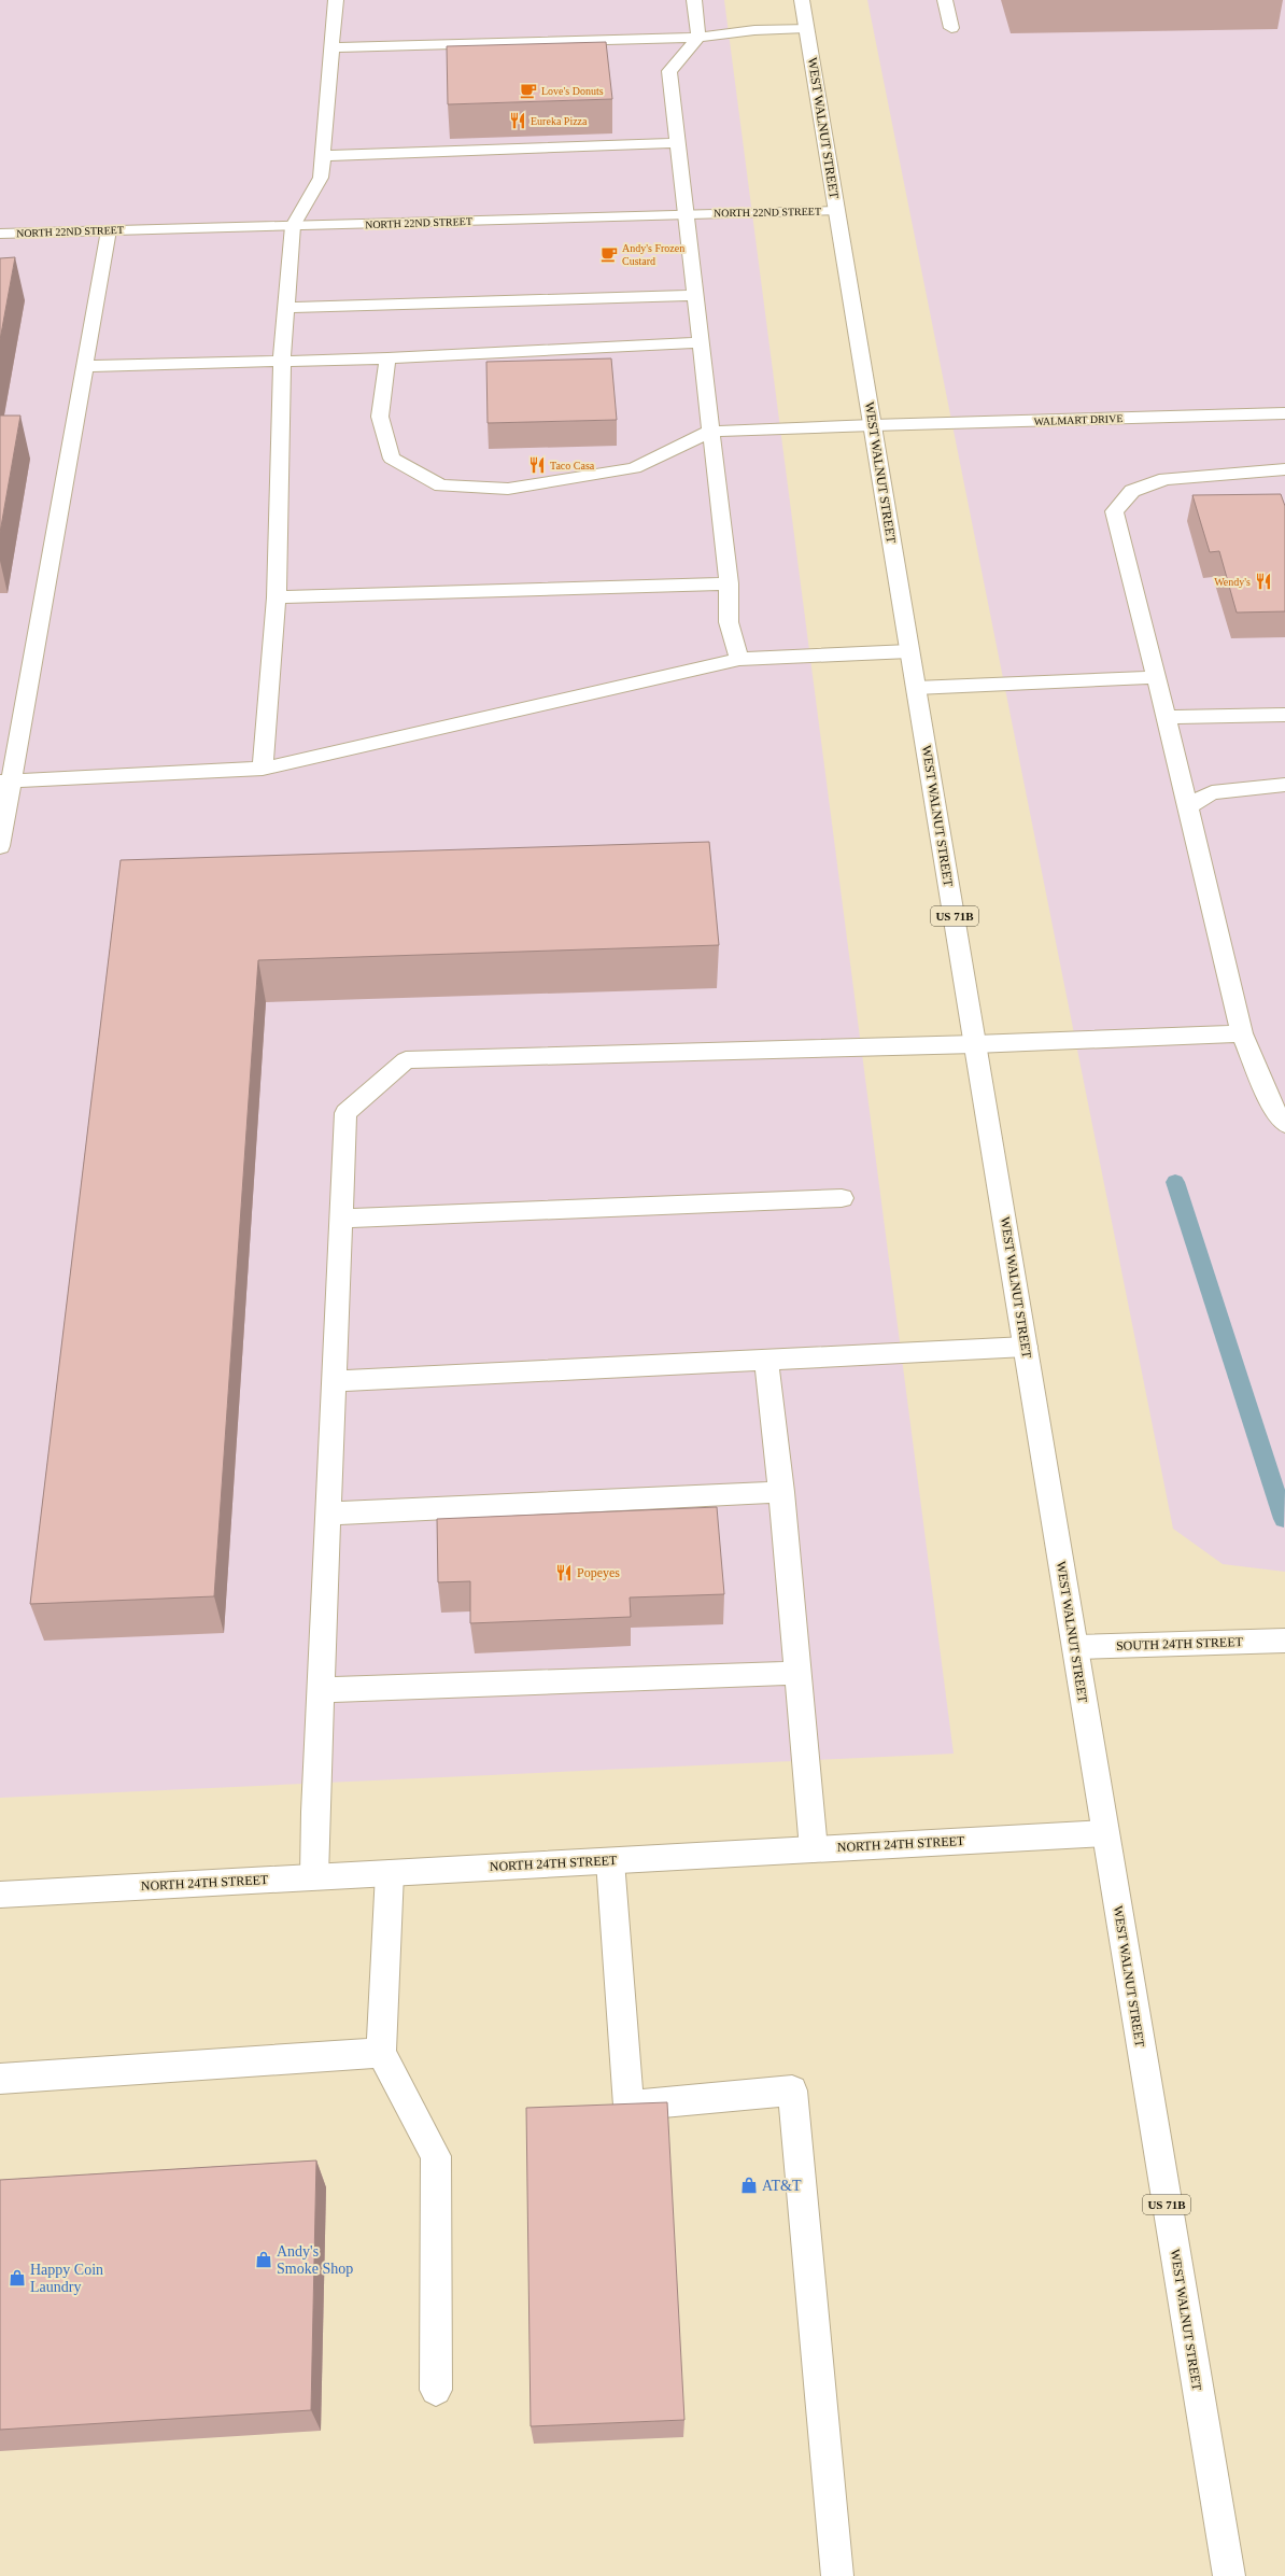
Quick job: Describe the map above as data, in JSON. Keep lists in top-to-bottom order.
{
  "streets": {
    "main road": [
      "WEST WALNUT STREET",
      "NORTH 22ND STREET",
      "WALMART DRIVE",
      "US 71B",
      "SOUTH 24TH STREET",
      "NORTH 24TH STREET"
    ]
  },
  "crossings": [
    ["WEST WALNUT STREET", "NORTH 22ND STREET"],
    ["WEST WALNUT STREET", "WALMART DRIVE"],
    ["WEST WALNUT STREET", "SOUTH 24TH STREET"],
    ["WEST WALNUT STREET", "NORTH 24TH STREET"]
  ],
  "places": {
    "cafe": ["Love's Donuts", "Andy's Frozen Custard"],
    "restaurant": [
      "Eureka Pizza",
      "Taco Casa",
      "Wendy's",
      "Popeyes"
    ],
    "shop": ["AT&T", "Andy's Smoke Shop", "Happy Coin Laundry"]
  }
}
